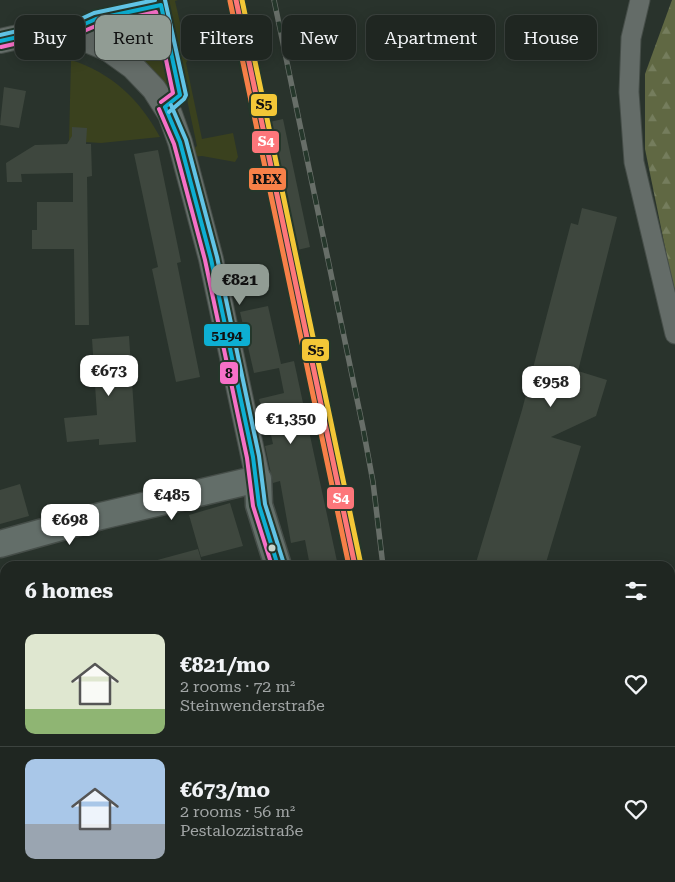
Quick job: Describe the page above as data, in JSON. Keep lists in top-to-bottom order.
{
  "lines": [
    "transit line S4",
    "transit line S5",
    "transit line REX",
    "transit line 5194",
    "transit line 8"
  ],
  "page": {
    "chip": [
      "Buy",
      "Rent",
      "Filters",
      "New",
      "Apartment",
      "House"
    ],
    "price": [
      "€821",
      "€673",
      "€958",
      "€1,350",
      "€485",
      "€698"
    ],
    "heading": "6 homes",
    "list": [
      {
        "name": "€821/mo",
        "note": "2 rooms · 72 m² · Steinwenderstraße"
      },
      {
        "name": "€673/mo",
        "note": "2 rooms · 56 m² · Pestalozzistraße"
      }
    ]
  }
}
